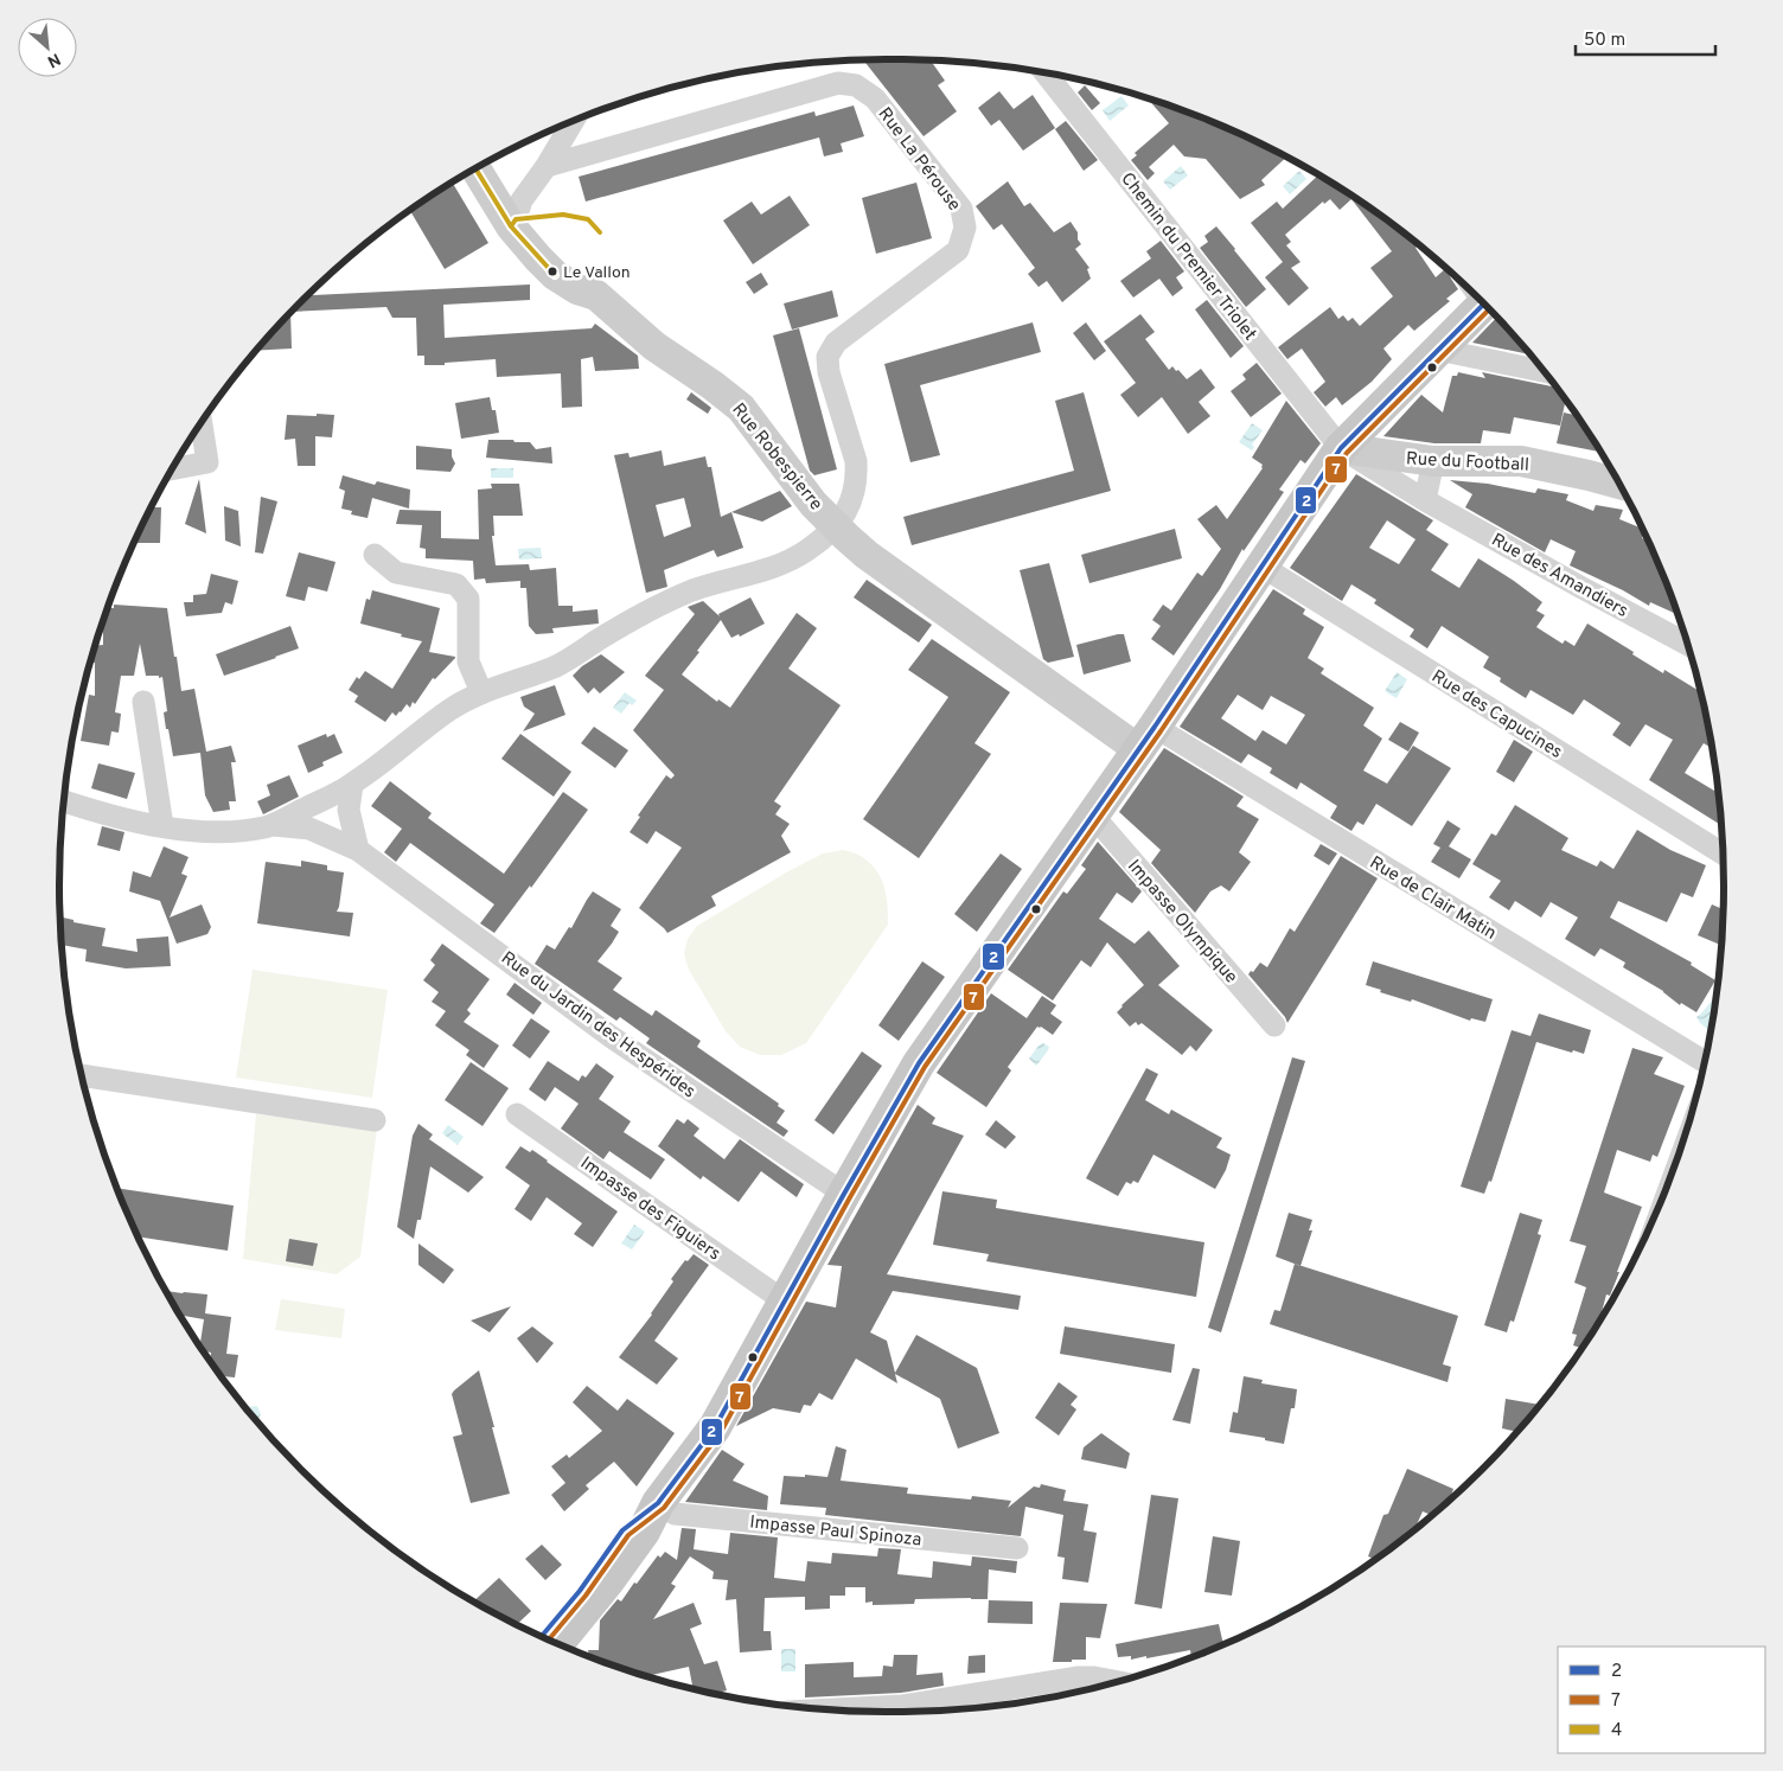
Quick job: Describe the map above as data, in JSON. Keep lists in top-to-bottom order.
{
  "streets": {
    "street": [
      "Rue La Pérouse",
      "Chemin du Premier Triolet",
      "Rue Robespierre",
      "Rue du Football",
      "Rue des Amandiers",
      "Rue des Capucines",
      "Rue de Clair Matin",
      "Impasse Olympique",
      "Rue du Jardin des Hespérides",
      "Impasse des Figuiers",
      "Impasse Paul Spinoza"
    ]
  },
  "crossings": [
    ["Rue La Pérouse", "Rue Robespierre"],
    ["Chemin du Premier Triolet", "Rue du Football"],
    ["Chemin du Premier Triolet", "Rue des Amandiers"],
    ["Rue Robespierre", "Rue de Clair Matin"],
    ["Rue du Football", "Rue des Amandiers"]
  ],
  "places": ["Le Vallon"],
  "lines": ["transit line 4", "transit line 2", "transit line 7"],
  "legend": ["2", "7", "4"],
  "scale_bar": "50 m",
  "north": "bottom right"
}
